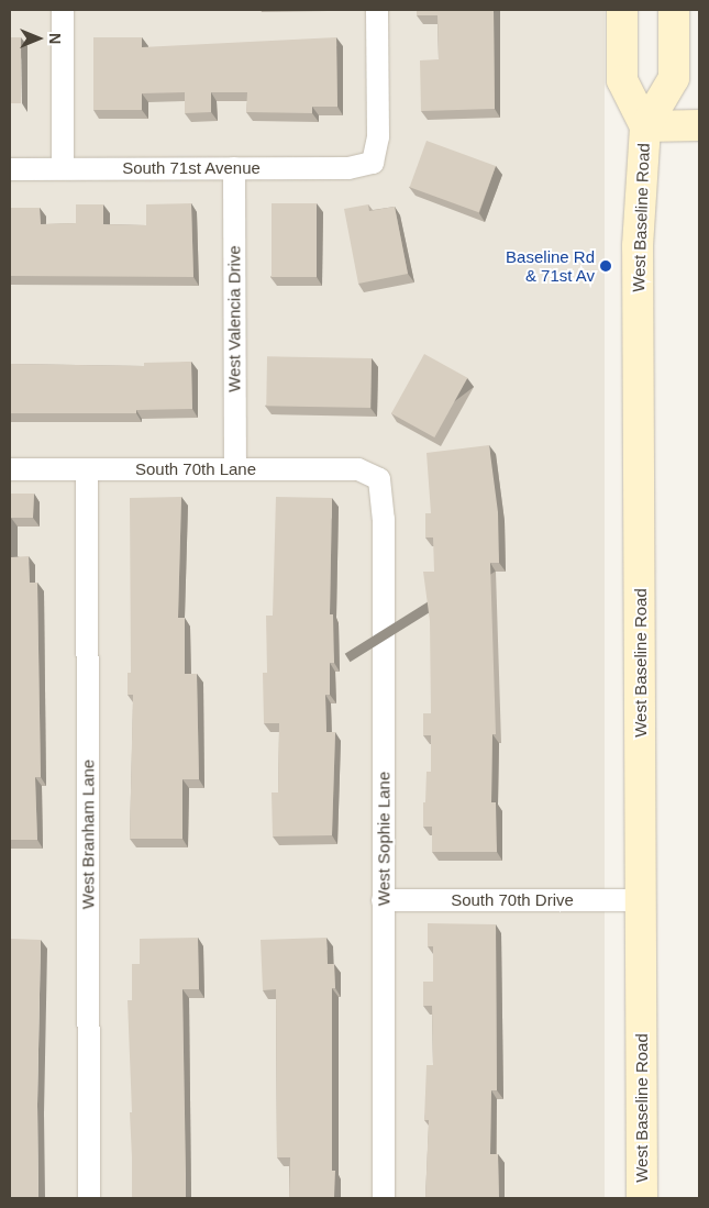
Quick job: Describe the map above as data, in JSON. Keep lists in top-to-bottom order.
{
  "streets": {
    "main road": ["West Baseline Road"],
    "street": [
      "South 71st Avenue",
      "West Valencia Drive",
      "South 70th Lane",
      "West Branham Lane",
      "West Sophie Lane",
      "South 70th Drive"
    ]
  },
  "crossings": [
    ["South 71st Avenue", "West Valencia Drive"],
    ["West Baseline Road", "South 70th Drive"],
    ["West Valencia Drive", "South 70th Lane"],
    ["South 70th Lane", "West Branham Lane"],
    ["South 70th Lane", "West Sophie Lane"],
    ["West Sophie Lane", "South 70th Drive"]
  ],
  "places": ["Baseline Rd & 71st Av"],
  "north": "right"
}
